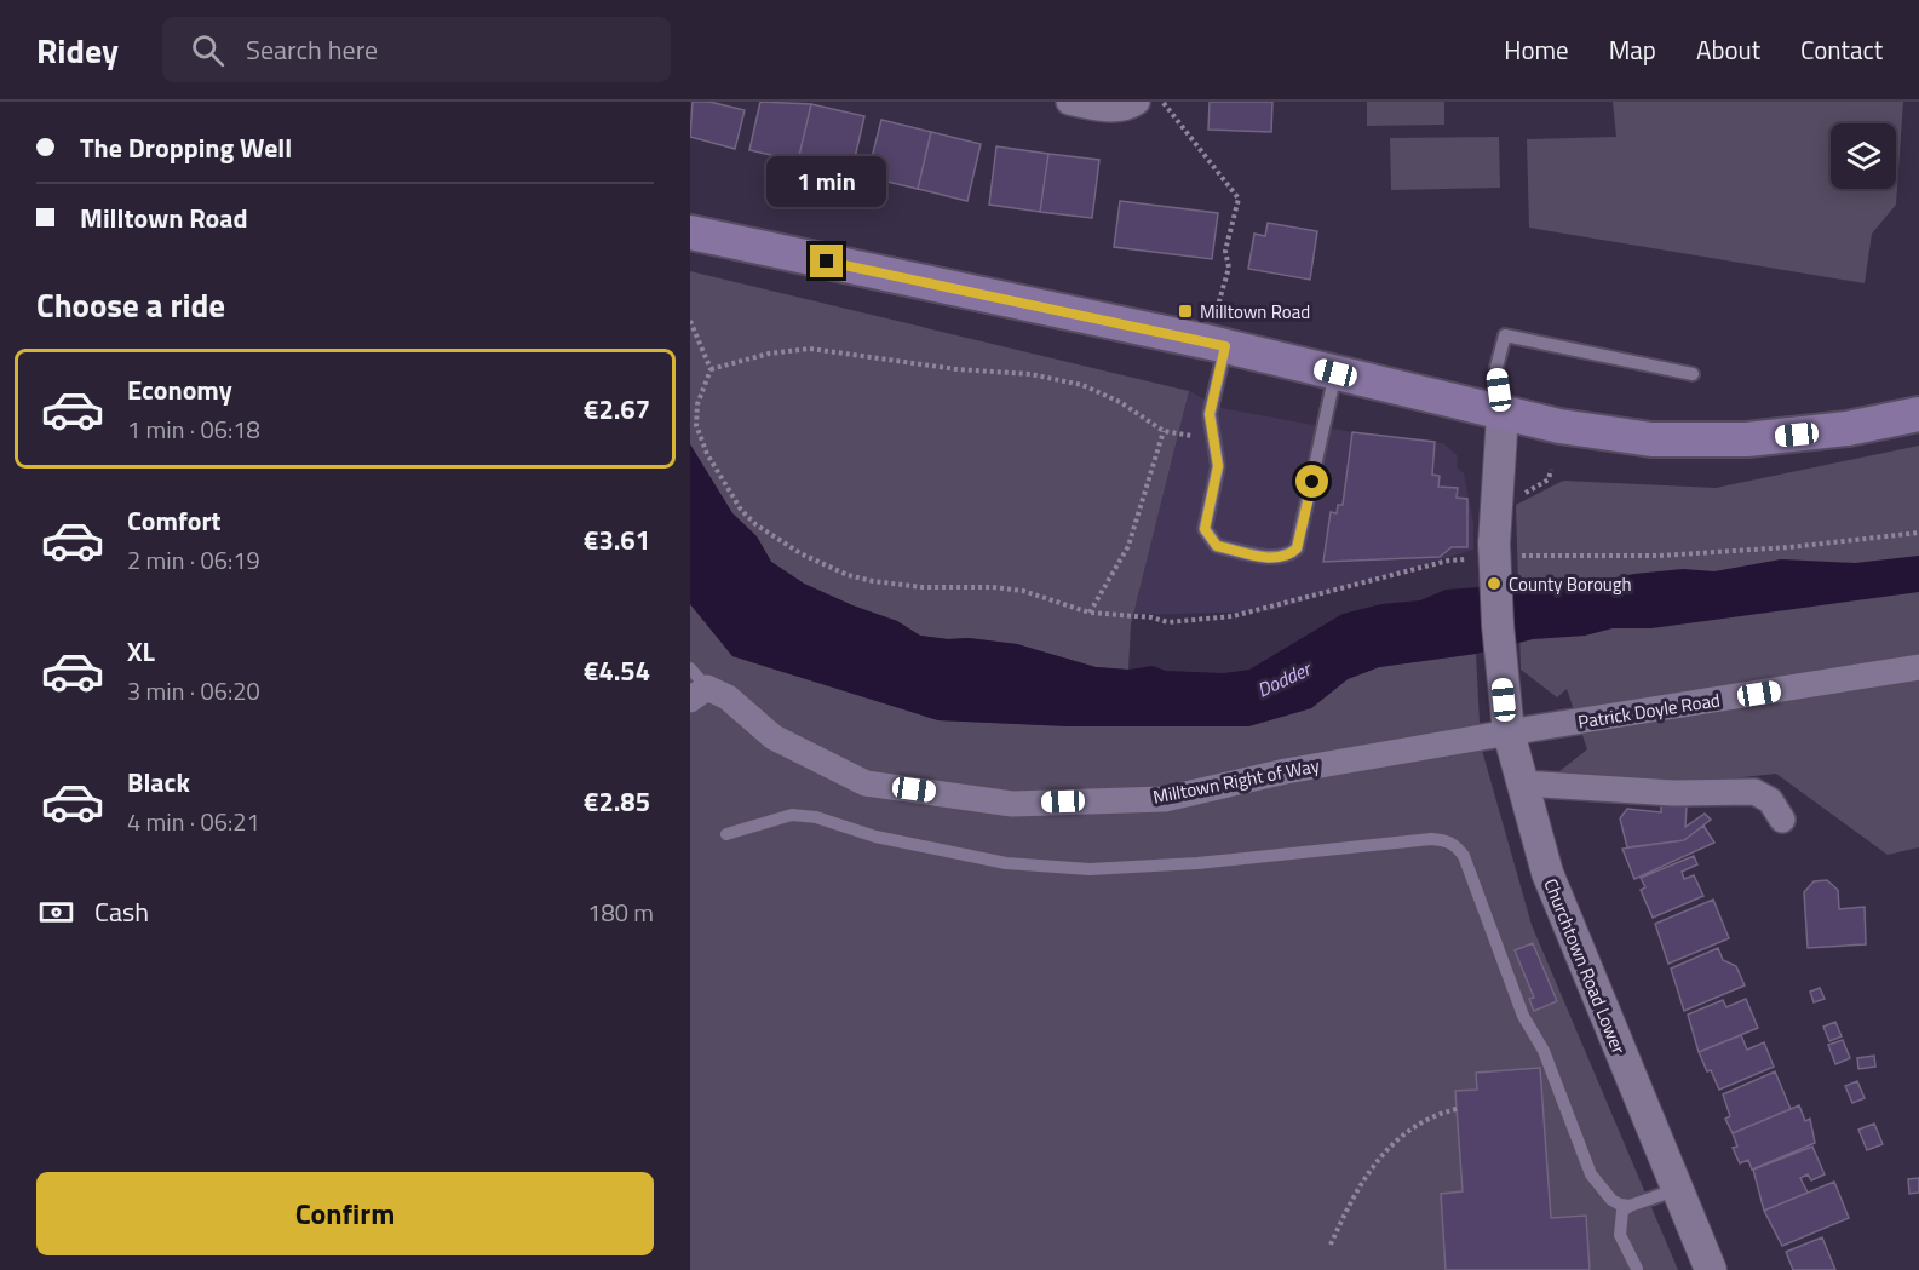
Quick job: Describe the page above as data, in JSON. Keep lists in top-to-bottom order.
{
  "streets": {
    "street": ["Patrick Doyle Road", "Milltown Right of Way", "Churchtown Road Lower"]
  },
  "crossings": [
    ["Patrick Doyle Road", "Milltown Right of Way"],
    ["Patrick Doyle Road", "Churchtown Road Lower"],
    ["Milltown Right of Way", "Churchtown Road Lower"]
  ],
  "water": ["Dodder"],
  "places": {
    "transit": ["Milltown Road"],
    "other": ["County Borough"]
  },
  "page": {
    "header": "Ridey",
    "search": "Search here",
    "nav": [
      "Home",
      "Map",
      "About",
      "Contact"
    ],
    "banner": ["The Dropping Well", "Milltown Road"],
    "bubble": "1 min",
    "heading": "Choose a ride",
    "list": [
      {
        "name": "Economy",
        "note": "1 min · 06:18",
        "value": "€2.67"
      },
      {
        "name": "Comfort",
        "note": "2 min · 06:19",
        "value": "€3.61"
      },
      {
        "name": "XL",
        "note": "3 min · 06:20",
        "value": "€4.54"
      },
      {
        "name": "Black",
        "note": "4 min · 06:21",
        "value": "€2.85"
      }
    ],
    "pay": ["Cash", "180 m"],
    "buttons": "Confirm"
  }
}
